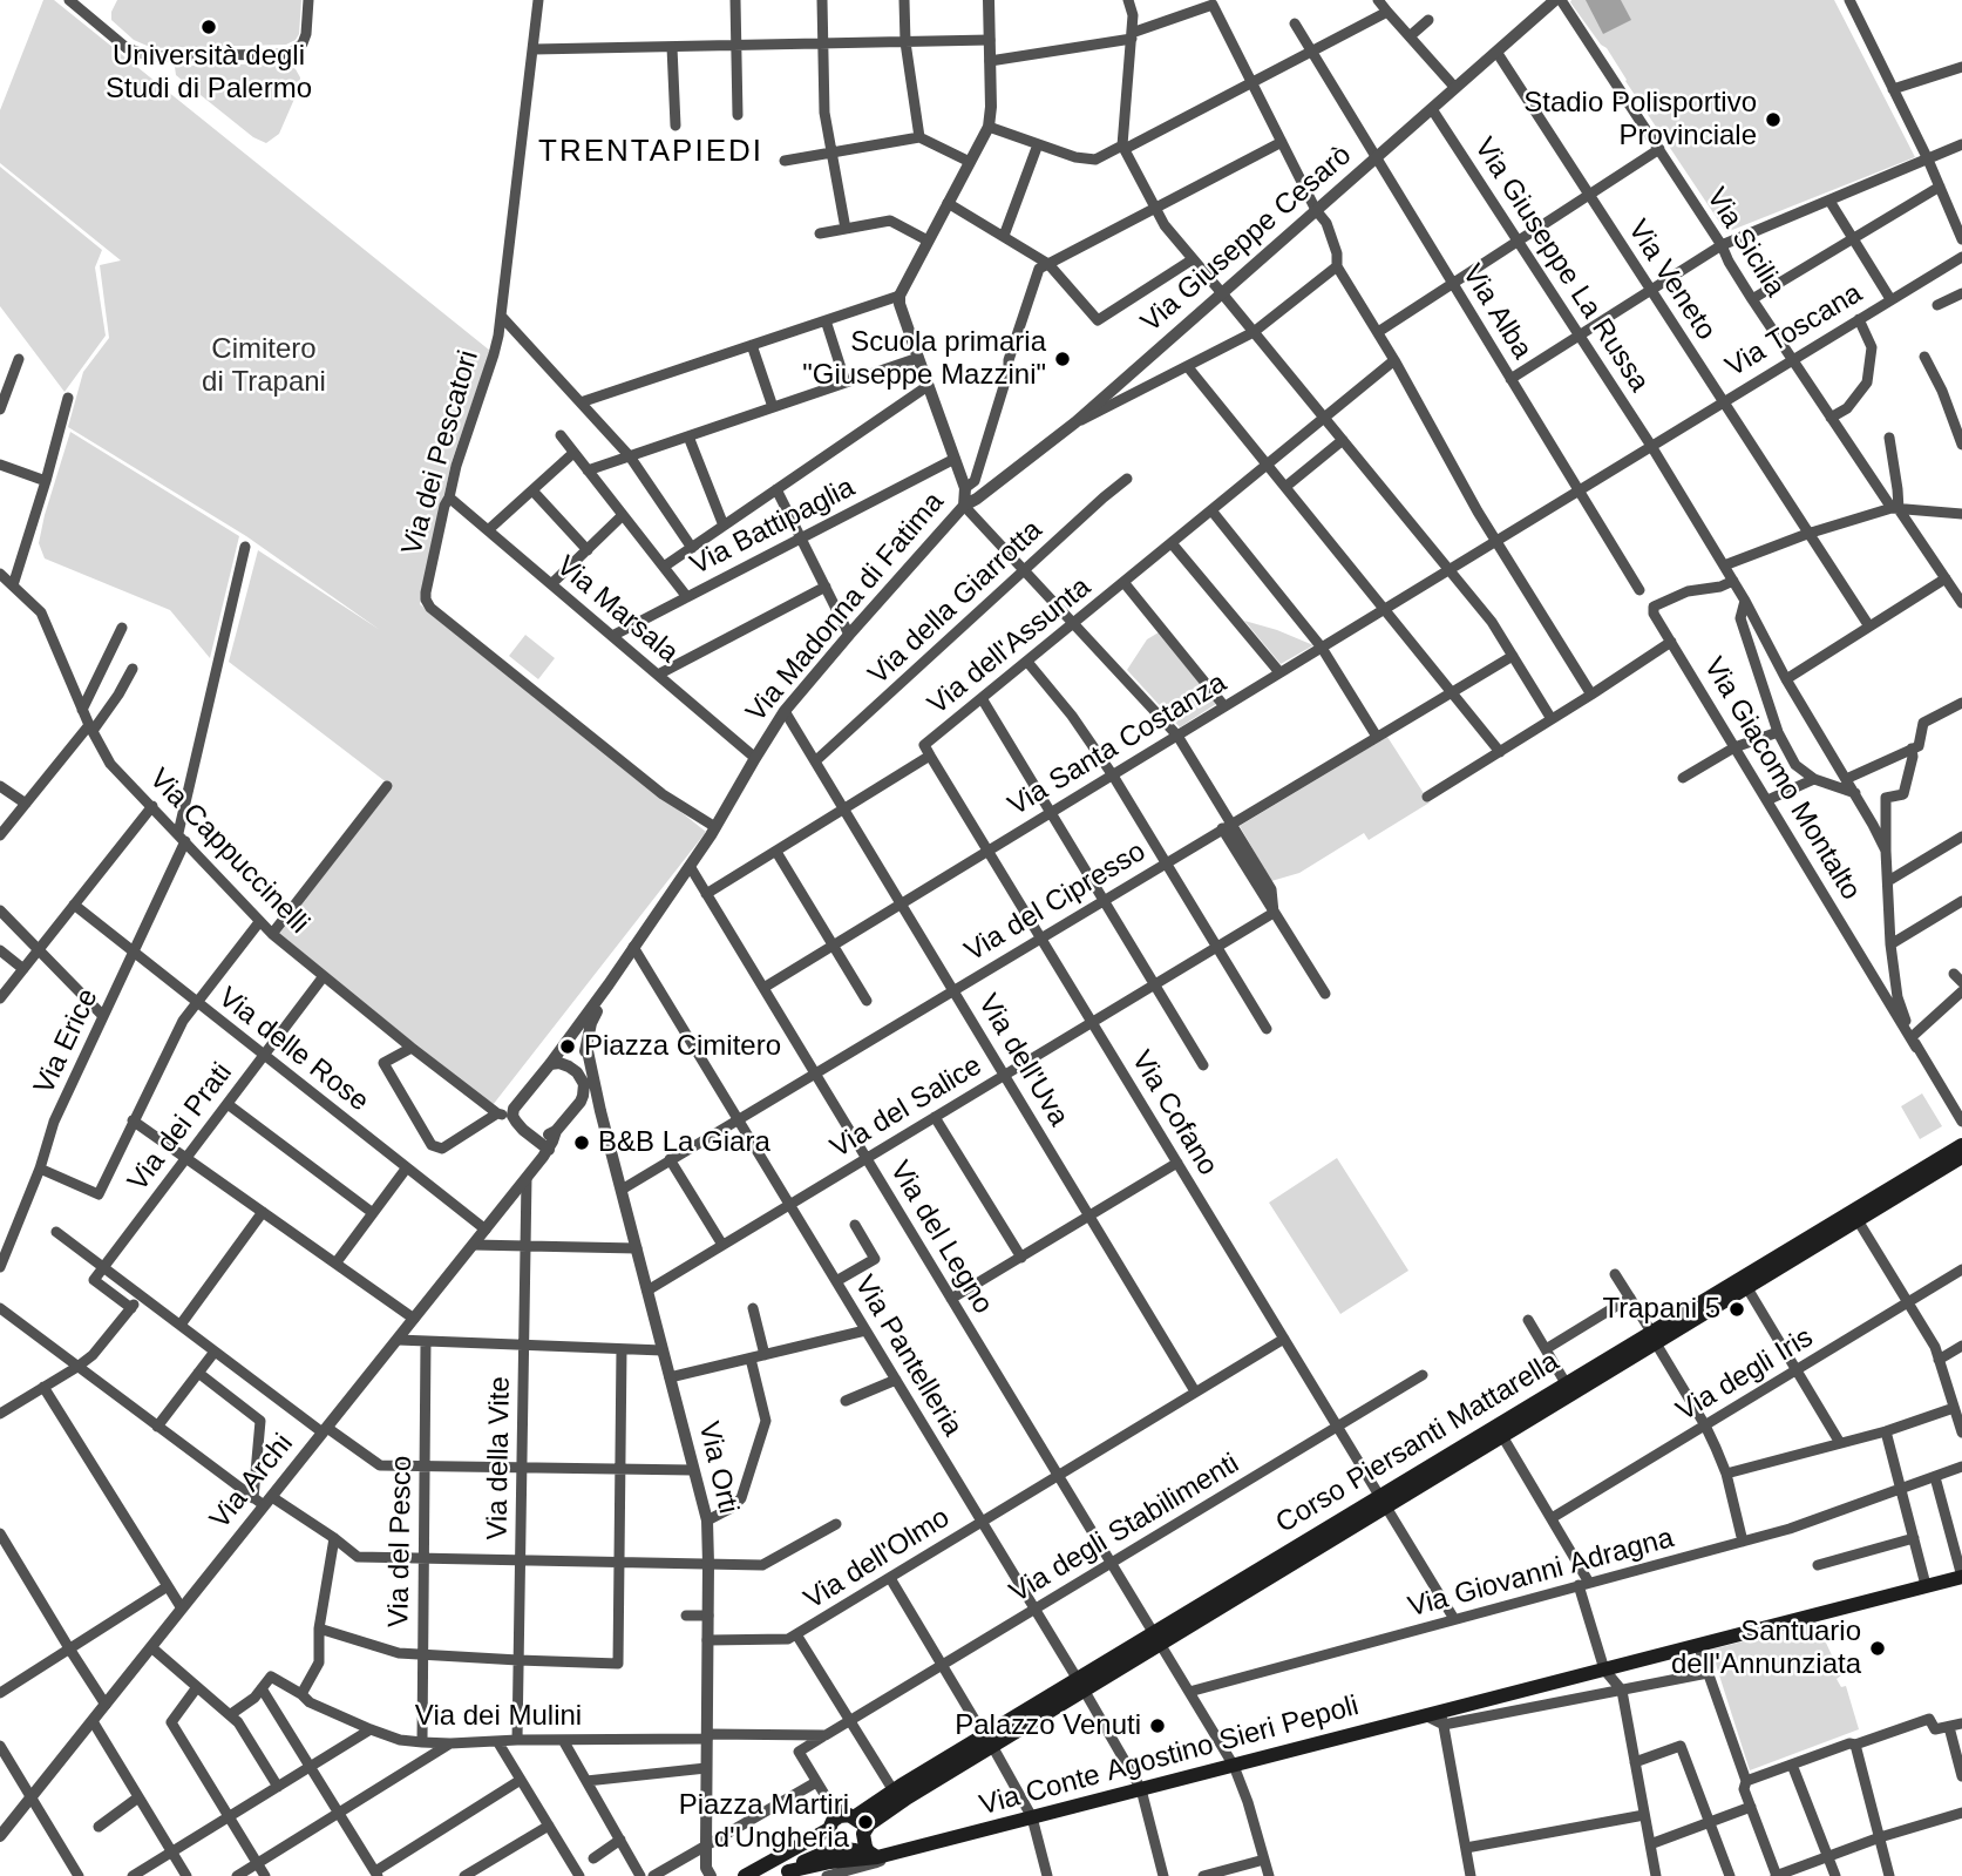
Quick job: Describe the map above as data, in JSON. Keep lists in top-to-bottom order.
{
  "streets": {
    "main road": ["Corso Piersanti Mattarella", "Via Conte Agostino Sieri Pepoli"],
    "street": [
      "Via Giuseppe Cesarò",
      "Via Sicilia",
      "Via Giuseppe La Russa",
      "Via Veneto",
      "Via Alba",
      "Via Toscana",
      "Via dei Pescatori",
      "Via Battipaglia",
      "Via della Giarrotta",
      "Via Madonna di Fatima",
      "Via Marsala",
      "Via dell'Assunta",
      "Via Santa Costanza",
      "Via Giacomo Montalto",
      "Via Cappuccinelli",
      "Via del Cipresso",
      "Via Erice",
      "Via delle Rose",
      "Via dell'Uva",
      "Via del Salice",
      "Via Cofano",
      "Via dei Prati",
      "Via del Legno",
      "Via Pantelleria",
      "Via degli Iris",
      "Via della Vite",
      "Via Orti",
      "Via Archi",
      "Via degli Stabilimenti",
      "Via del Pesco",
      "Via dell'Olmo",
      "Via Giovanni Adragna",
      "Via dei Mulini"
    ]
  },
  "crossings": [
    ["Via Giuseppe Cesarò", "Via Sicilia"],
    ["Via Giuseppe Cesarò", "Via Giuseppe La Russa"],
    ["Via Giuseppe Cesarò", "Via Veneto"],
    ["Via Giuseppe Cesarò", "Via Alba"],
    ["Via Giuseppe Cesarò", "Via Madonna di Fatima"],
    ["Via Sicilia", "Via Toscana"],
    ["Via Giuseppe La Russa", "Via Toscana"],
    ["Via Giuseppe La Russa", "Via Giacomo Montalto"],
    ["Via Veneto", "Via Toscana"],
    ["Via Alba", "Via Toscana"],
    ["Via Alba", "Via Santa Costanza"],
    ["Via Toscana", "Via Santa Costanza"],
    ["Via dei Pescatori", "Via Madonna di Fatima"],
    ["Via dei Pescatori", "Via Marsala"],
    ["Via Battipaglia", "Via Madonna di Fatima"],
    ["Via Battipaglia", "Via Marsala"],
    ["Via della Giarrotta", "Via dell'Uva"],
    ["Via Madonna di Fatima", "Via Marsala"],
    ["Via Madonna di Fatima", "Via dell'Uva"],
    ["Via Madonna di Fatima", "Via del Legno"],
    ["Via Madonna di Fatima", "Via Pantelleria"],
    ["Via dell'Assunta", "Via dell'Uva"],
    ["Via dell'Assunta", "Via Cofano"],
    ["Via dell'Assunta", "Via del Legno"],
    ["Via Santa Costanza", "Via dell'Uva"],
    ["Via Santa Costanza", "Via Cofano"],
    ["Via Santa Costanza", "Via del Legno"],
    ["Via Cappuccinelli", "Via Erice"],
    ["Via Cappuccinelli", "Via dei Prati"],
    ["Via del Cipresso", "Via dell'Uva"],
    ["Via del Cipresso", "Via Cofano"],
    ["Via del Cipresso", "Via del Legno"],
    ["Via del Cipresso", "Via Pantelleria"],
    ["Via del Cipresso", "Via Orti"],
    ["Via Erice", "Via delle Rose"],
    ["Via delle Rose", "Via dei Prati"],
    ["Via delle Rose", "Via Archi"],
    ["Via dell'Uva", "Via del Salice"],
    ["Via dell'Uva", "Via dell'Olmo"],
    ["Via del Salice", "Via Cofano"],
    ["Via del Salice", "Via del Legno"],
    ["Via del Salice", "Via Pantelleria"],
    ["Via del Salice", "Via Orti"],
    ["Via Cofano", "Corso Piersanti Mattarella"],
    ["Via Cofano", "Via degli Stabilimenti"],
    ["Via Cofano", "Via dell'Olmo"],
    ["Via Cofano", "Via Giovanni Adragna"],
    ["Via del Legno", "Corso Piersanti Mattarella"],
    ["Via del Legno", "Via degli Stabilimenti"],
    ["Via del Legno", "Via dell'Olmo"],
    ["Via del Legno", "Via Giovanni Adragna"],
    ["Via del Legno", "Via Conte Agostino Sieri Pepoli"],
    ["Via Pantelleria", "Corso Piersanti Mattarella"],
    ["Via Pantelleria", "Via degli Stabilimenti"],
    ["Via Pantelleria", "Via dell'Olmo"],
    ["Via Pantelleria", "Via Conte Agostino Sieri Pepoli"],
    ["Via della Vite", "Via Archi"],
    ["Via della Vite", "Via dei Mulini"],
    ["Via Orti", "Via dell'Olmo"],
    ["Via Orti", "Via dei Mulini"],
    ["Via degli Stabilimenti", "Via dei Mulini"],
    ["Via del Pesco", "Via dei Mulini"]
  ],
  "districts": ["TRENTAPIEDI"],
  "parks": ["Cimitero di Trapani"],
  "places": [
    "Università degli Studi di Palermo",
    "Stadio Polisportivo Provinciale",
    "Scuola primaria \"Giuseppe Mazzini\"",
    "Piazza Cimitero",
    "B&B La Giara",
    "Trapani 5",
    "Santuario dell'Annunziata",
    "Palazzo Venuti",
    "Piazza Martiri d'Ungheria"
  ]
}
